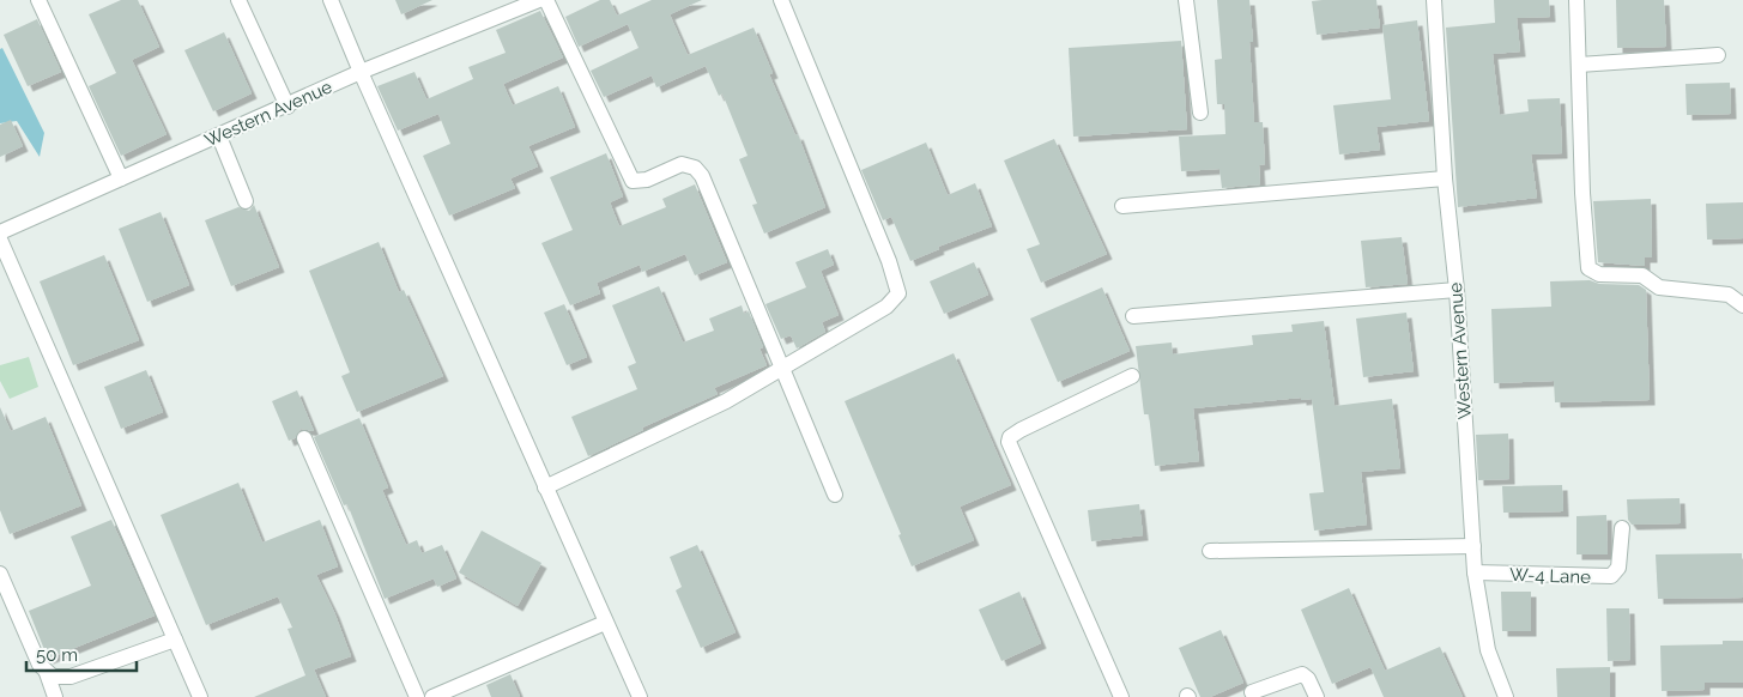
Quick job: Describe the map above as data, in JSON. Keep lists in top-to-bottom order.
{
  "streets": {
    "street": ["Western Avenue", "W-4 Lane"]
  },
  "crossings": [
    ["Western Avenue", "W-4 Lane"]
  ],
  "scale_bar": "50 m"
}
